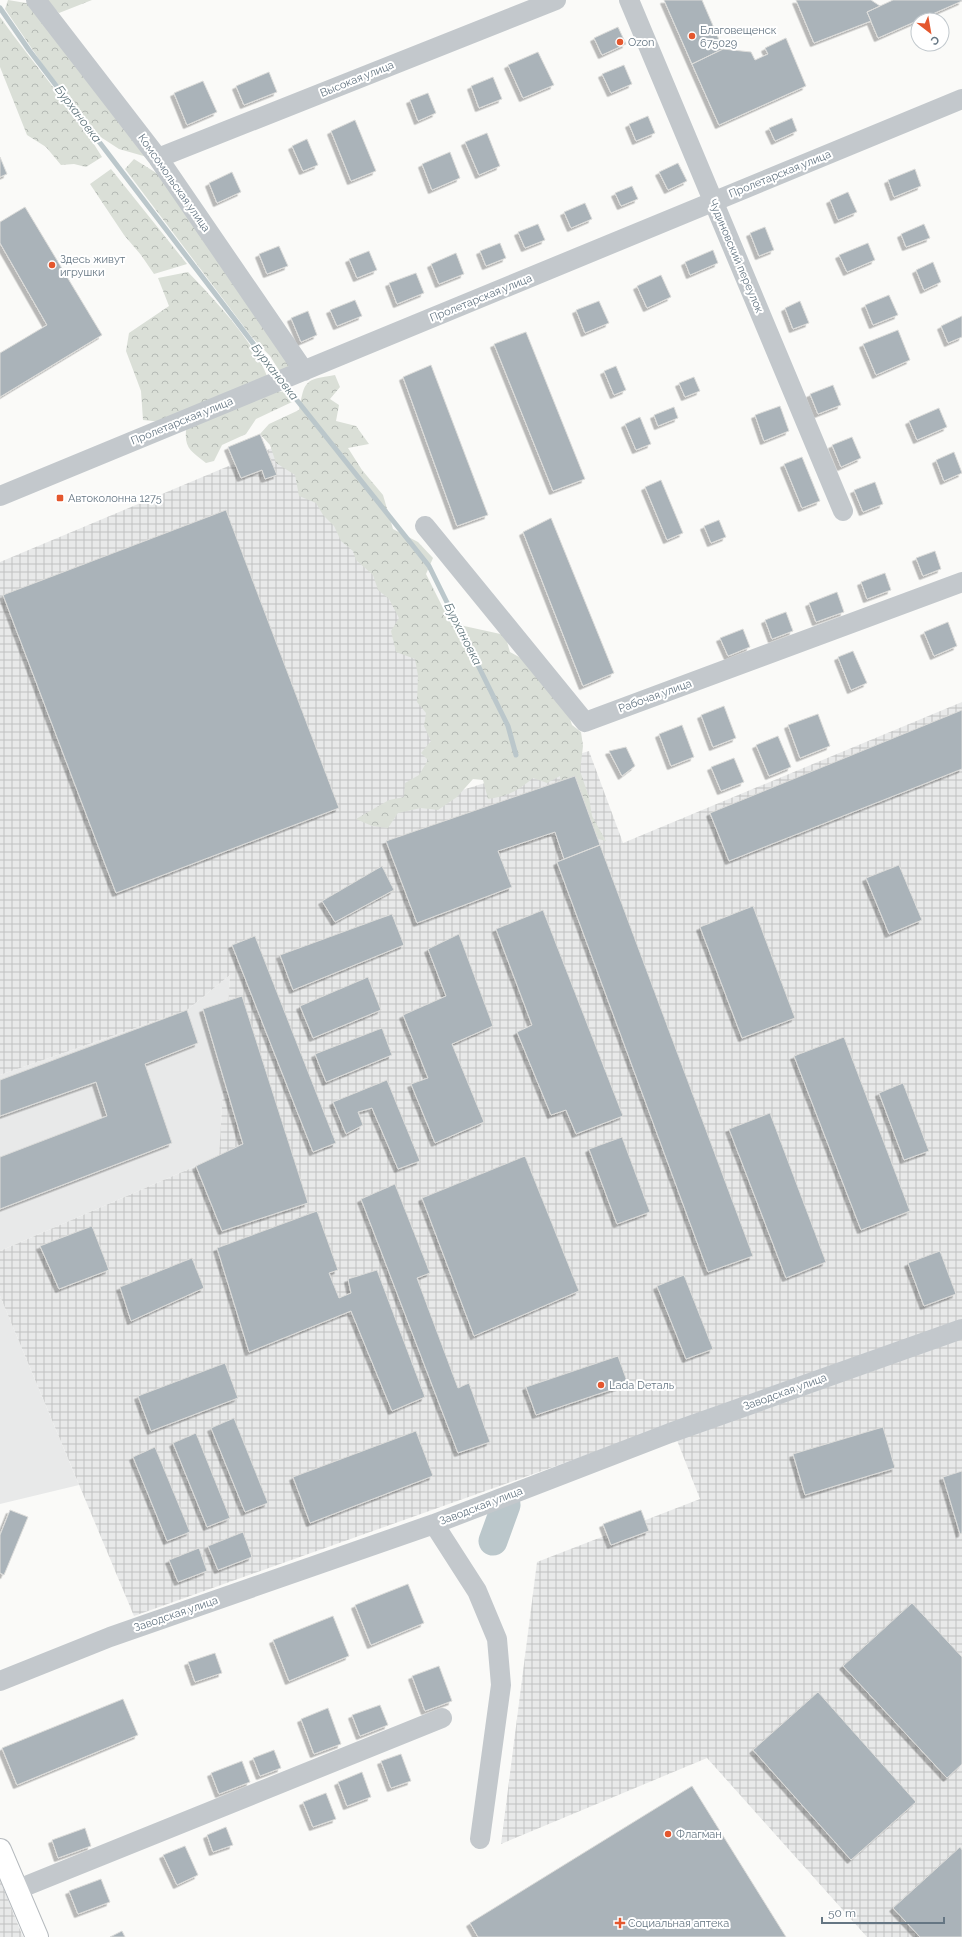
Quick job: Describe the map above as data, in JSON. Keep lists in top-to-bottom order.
{
  "streets": {
    "street": [
      "Высокая улица",
      "Пролетарская улица",
      "Комсомольская улица",
      "Чудиновский переулок",
      "Рабочая улица",
      "Заводская улица"
    ]
  },
  "crossings": [
    ["Высокая улица", "Комсомольская улица"],
    ["Пролетарская улица", "Комсомольская улица"],
    ["Пролетарская улица", "Чудиновский переулок"]
  ],
  "water": ["Бурхановка"],
  "places": {
    "other": [
      "Благовещенск 675029",
      "Ozon",
      "Здесь живут игрушки",
      "Lada Dеталь",
      "Флагман"
    ],
    "transit": ["Автоколонна 1275"],
    "health": ["Социальная аптека"]
  },
  "scale_bar": "50 m",
  "north": "bottom right"
}
